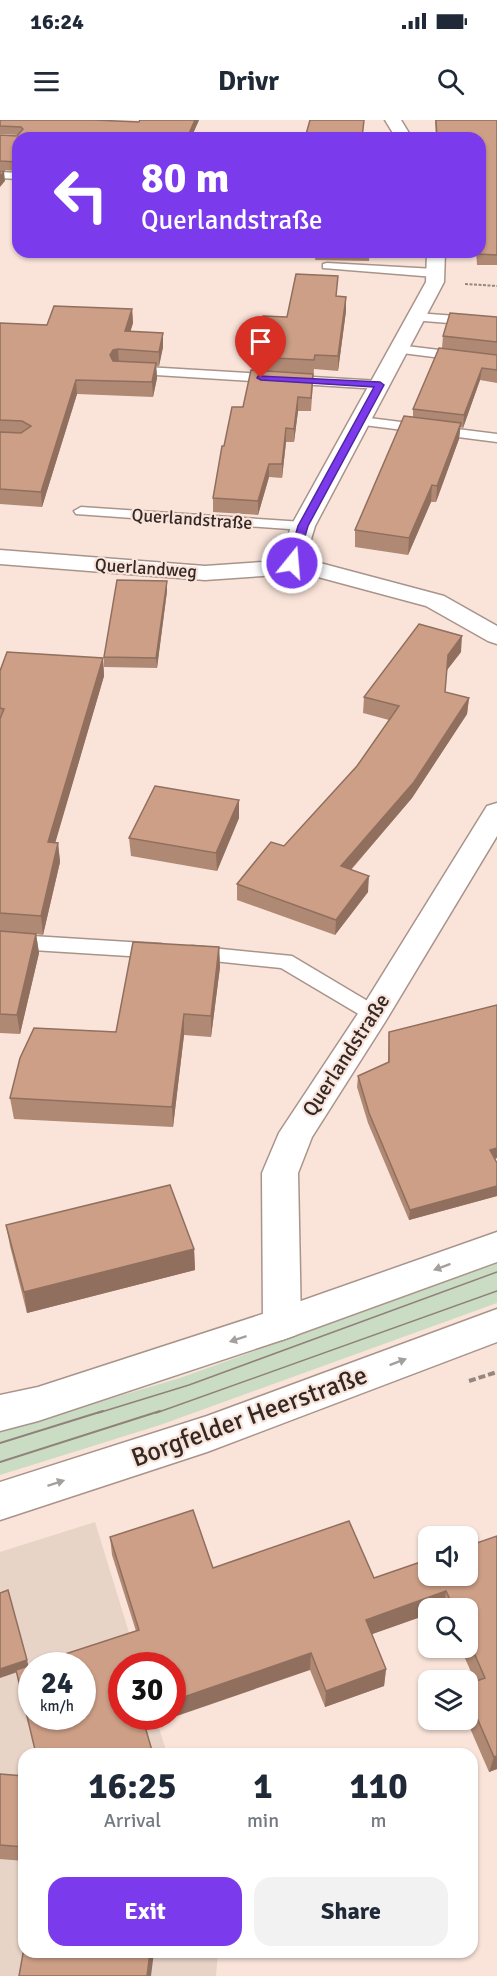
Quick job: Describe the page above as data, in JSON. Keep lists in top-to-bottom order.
{
  "streets": {
    "street": ["Querlandstraße", "Querlandweg", "Borgfelder Heerstraße"]
  },
  "page": {
    "status": "16:24",
    "header": "Drivr",
    "turn": ["80 m", "Querlandstraße"],
    "speed": "24 km/h",
    "limit": "30",
    "eta": [
      "16:25",
      "Arrival",
      "1",
      "min",
      "110",
      "m"
    ],
    "buttons": ["Exit", "Share"]
  }
}
